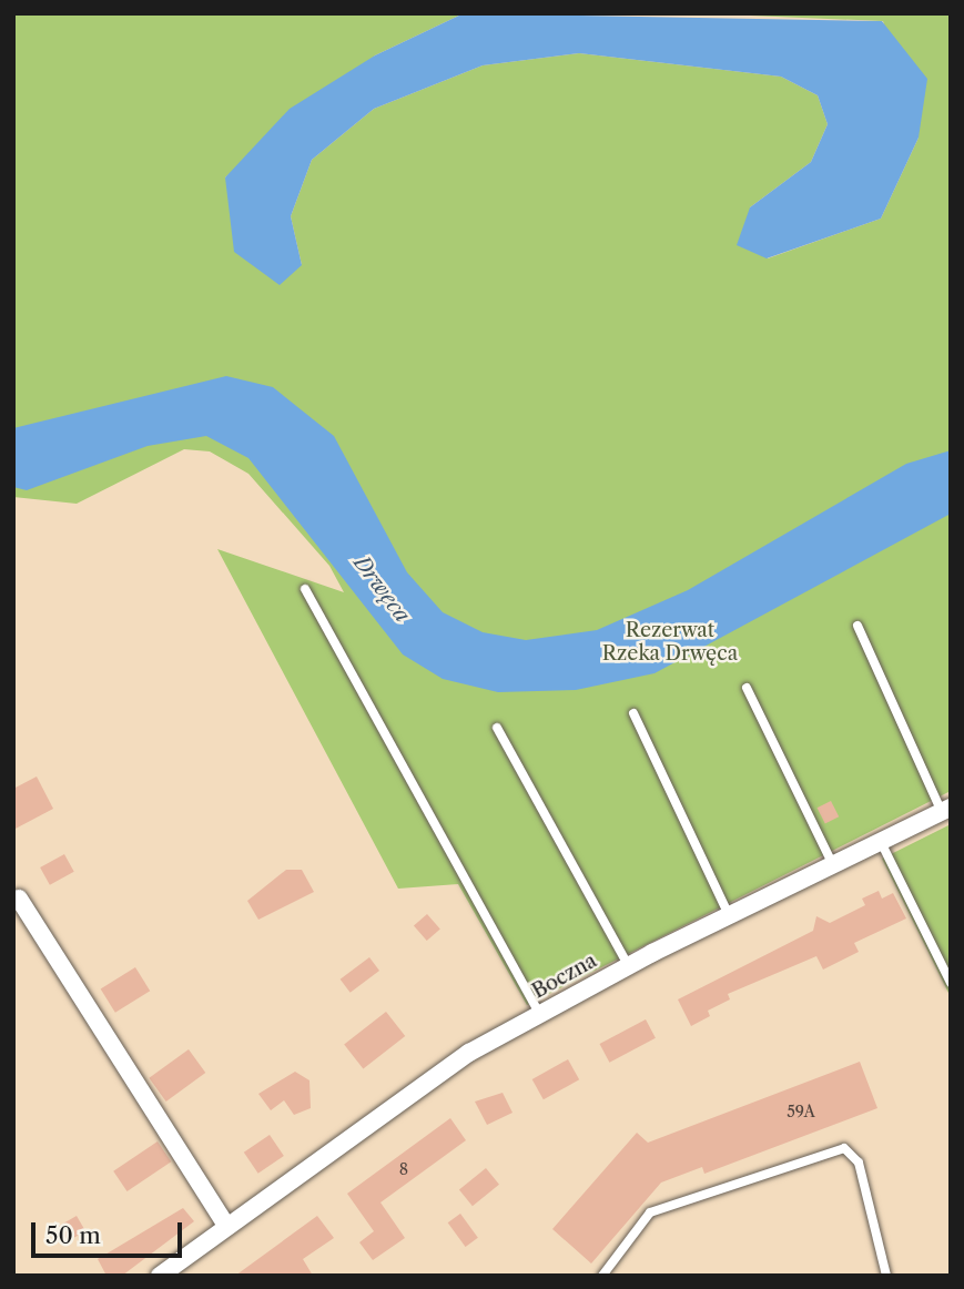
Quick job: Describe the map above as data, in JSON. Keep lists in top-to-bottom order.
{
  "streets": {
    "street": ["Boczna"]
  },
  "water": ["Drwęca"],
  "parks": ["Rezerwat Rzeka Drwęca"],
  "house_numbers": ["59A", "8"],
  "scale_bar": "50 m"
}
